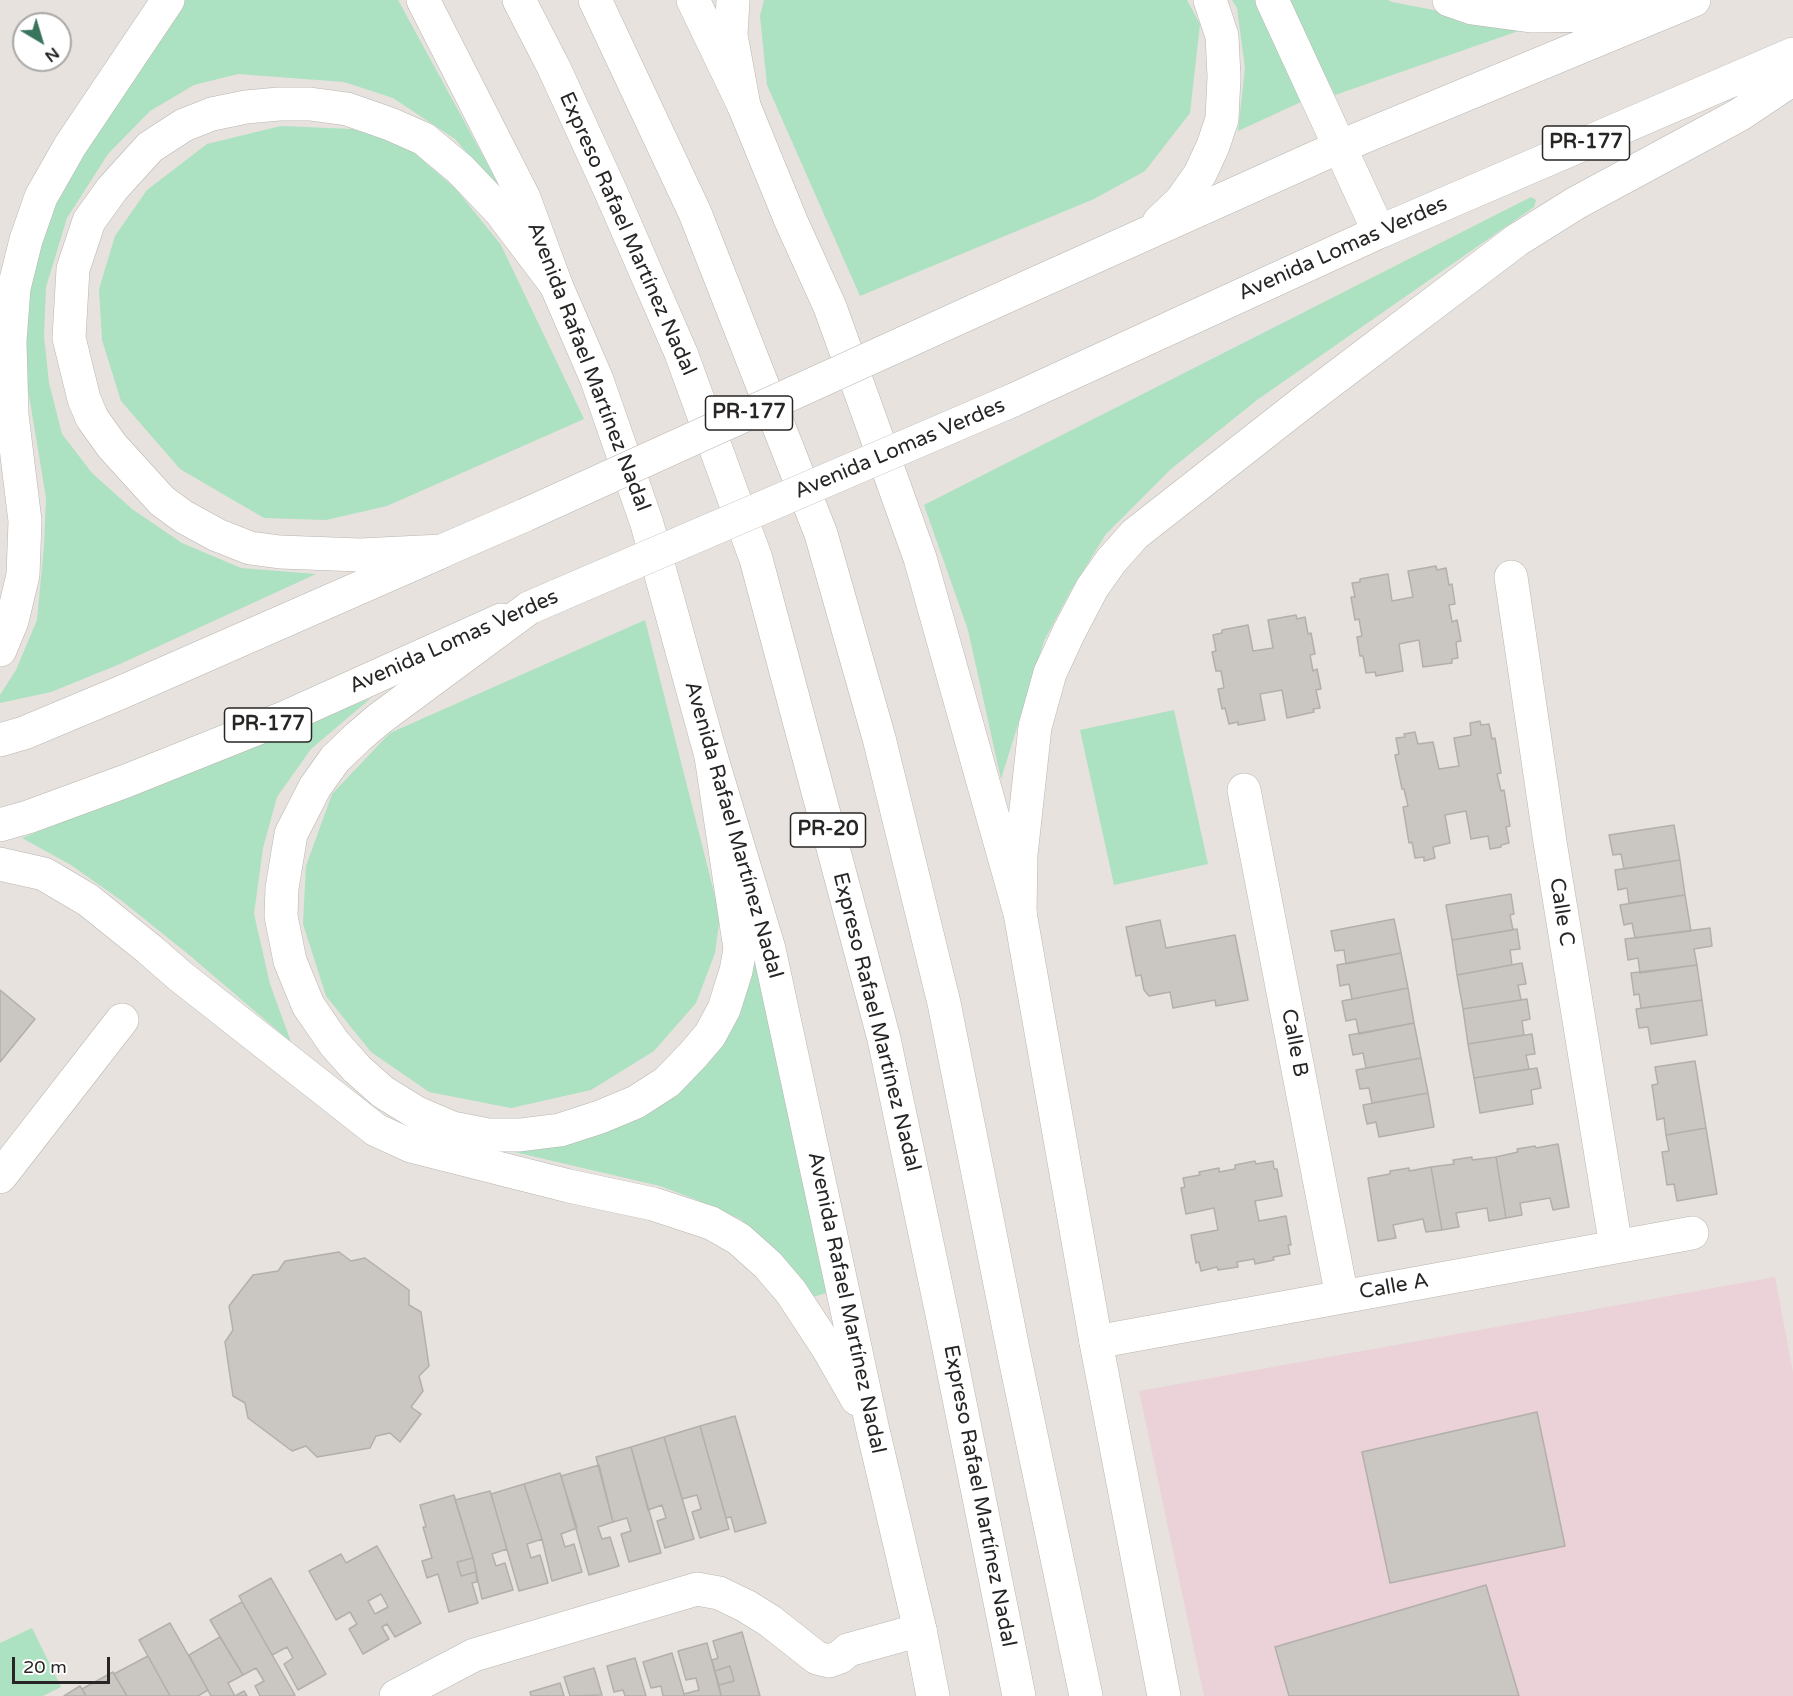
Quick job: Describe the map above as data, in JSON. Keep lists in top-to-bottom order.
{
  "streets": {
    "main road": [
      "PR-177",
      "Expreso Rafael Martínez Nadal",
      "Avenida Lomas Verdes",
      "Avenida Rafael Martínez Nadal",
      "PR-20",
      "Calle C",
      "Calle B",
      "Calle A"
    ]
  },
  "crossings": [
    ["Calle C", "Calle A"],
    ["Calle B", "Calle A"]
  ],
  "scale_bar": "20 m",
  "north": "bottom right"
}
